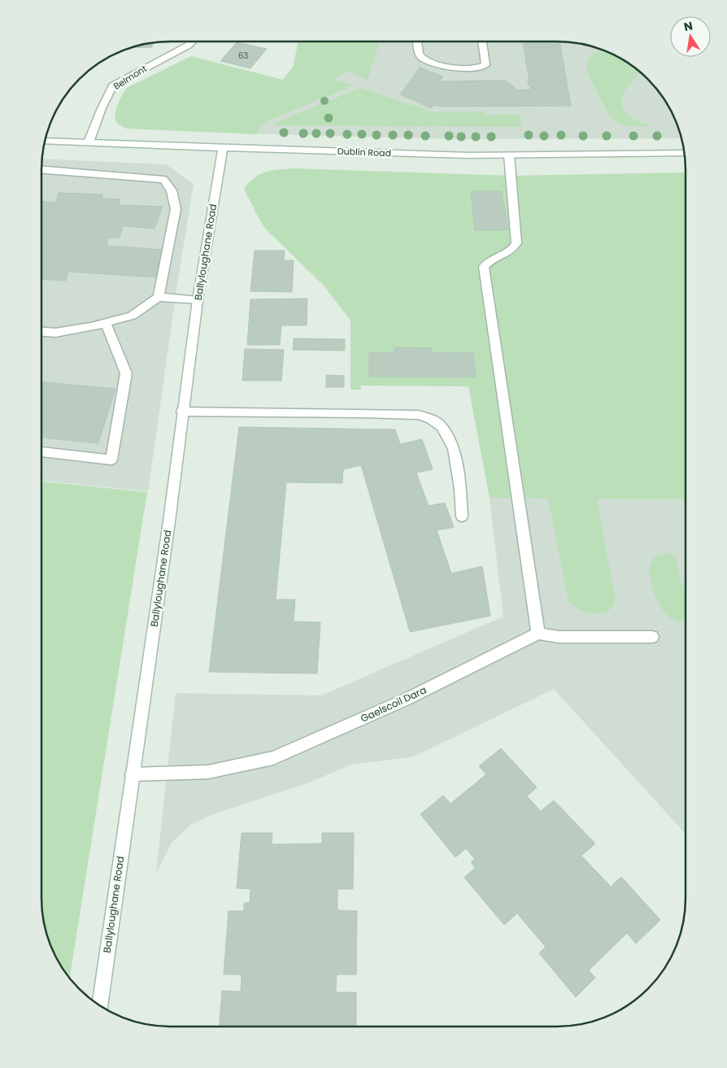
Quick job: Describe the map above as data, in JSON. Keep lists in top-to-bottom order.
{
  "streets": {
    "street": [
      "Belmont",
      "Dublin Road",
      "Ballyloughane Road",
      "Gaelscoil Dara"
    ]
  },
  "crossings": [
    ["Belmont", "Dublin Road"],
    ["Dublin Road", "Ballyloughane Road"],
    ["Ballyloughane Road", "Gaelscoil Dara"]
  ],
  "house_numbers": ["63"],
  "north": "top"
}
